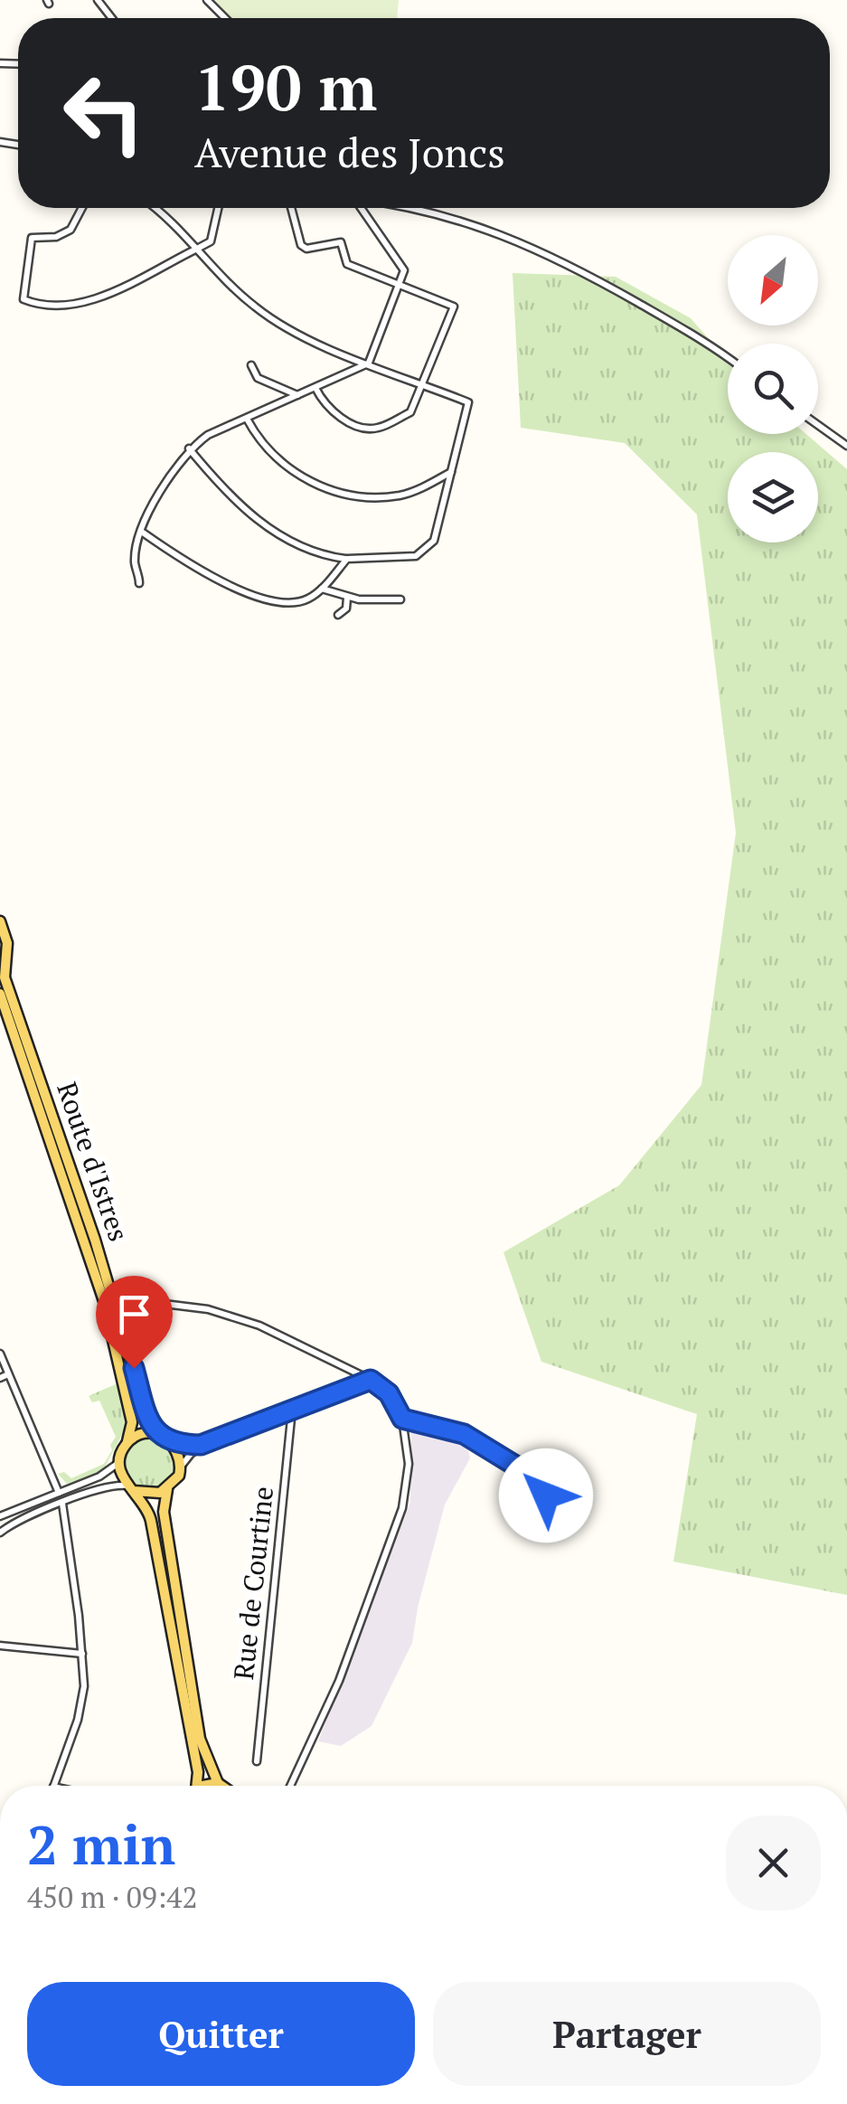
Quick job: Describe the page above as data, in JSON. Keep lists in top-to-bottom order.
{
  "streets": {
    "main road": ["Route d'Istres"],
    "street": ["Rue de Courtine"]
  },
  "north": "bottom left",
  "page": {
    "turn": ["190 m", "Avenue des Joncs"],
    "heading": ["2 min", "450 m · 09:42"],
    "buttons": ["Quitter", "Partager"]
  }
}
